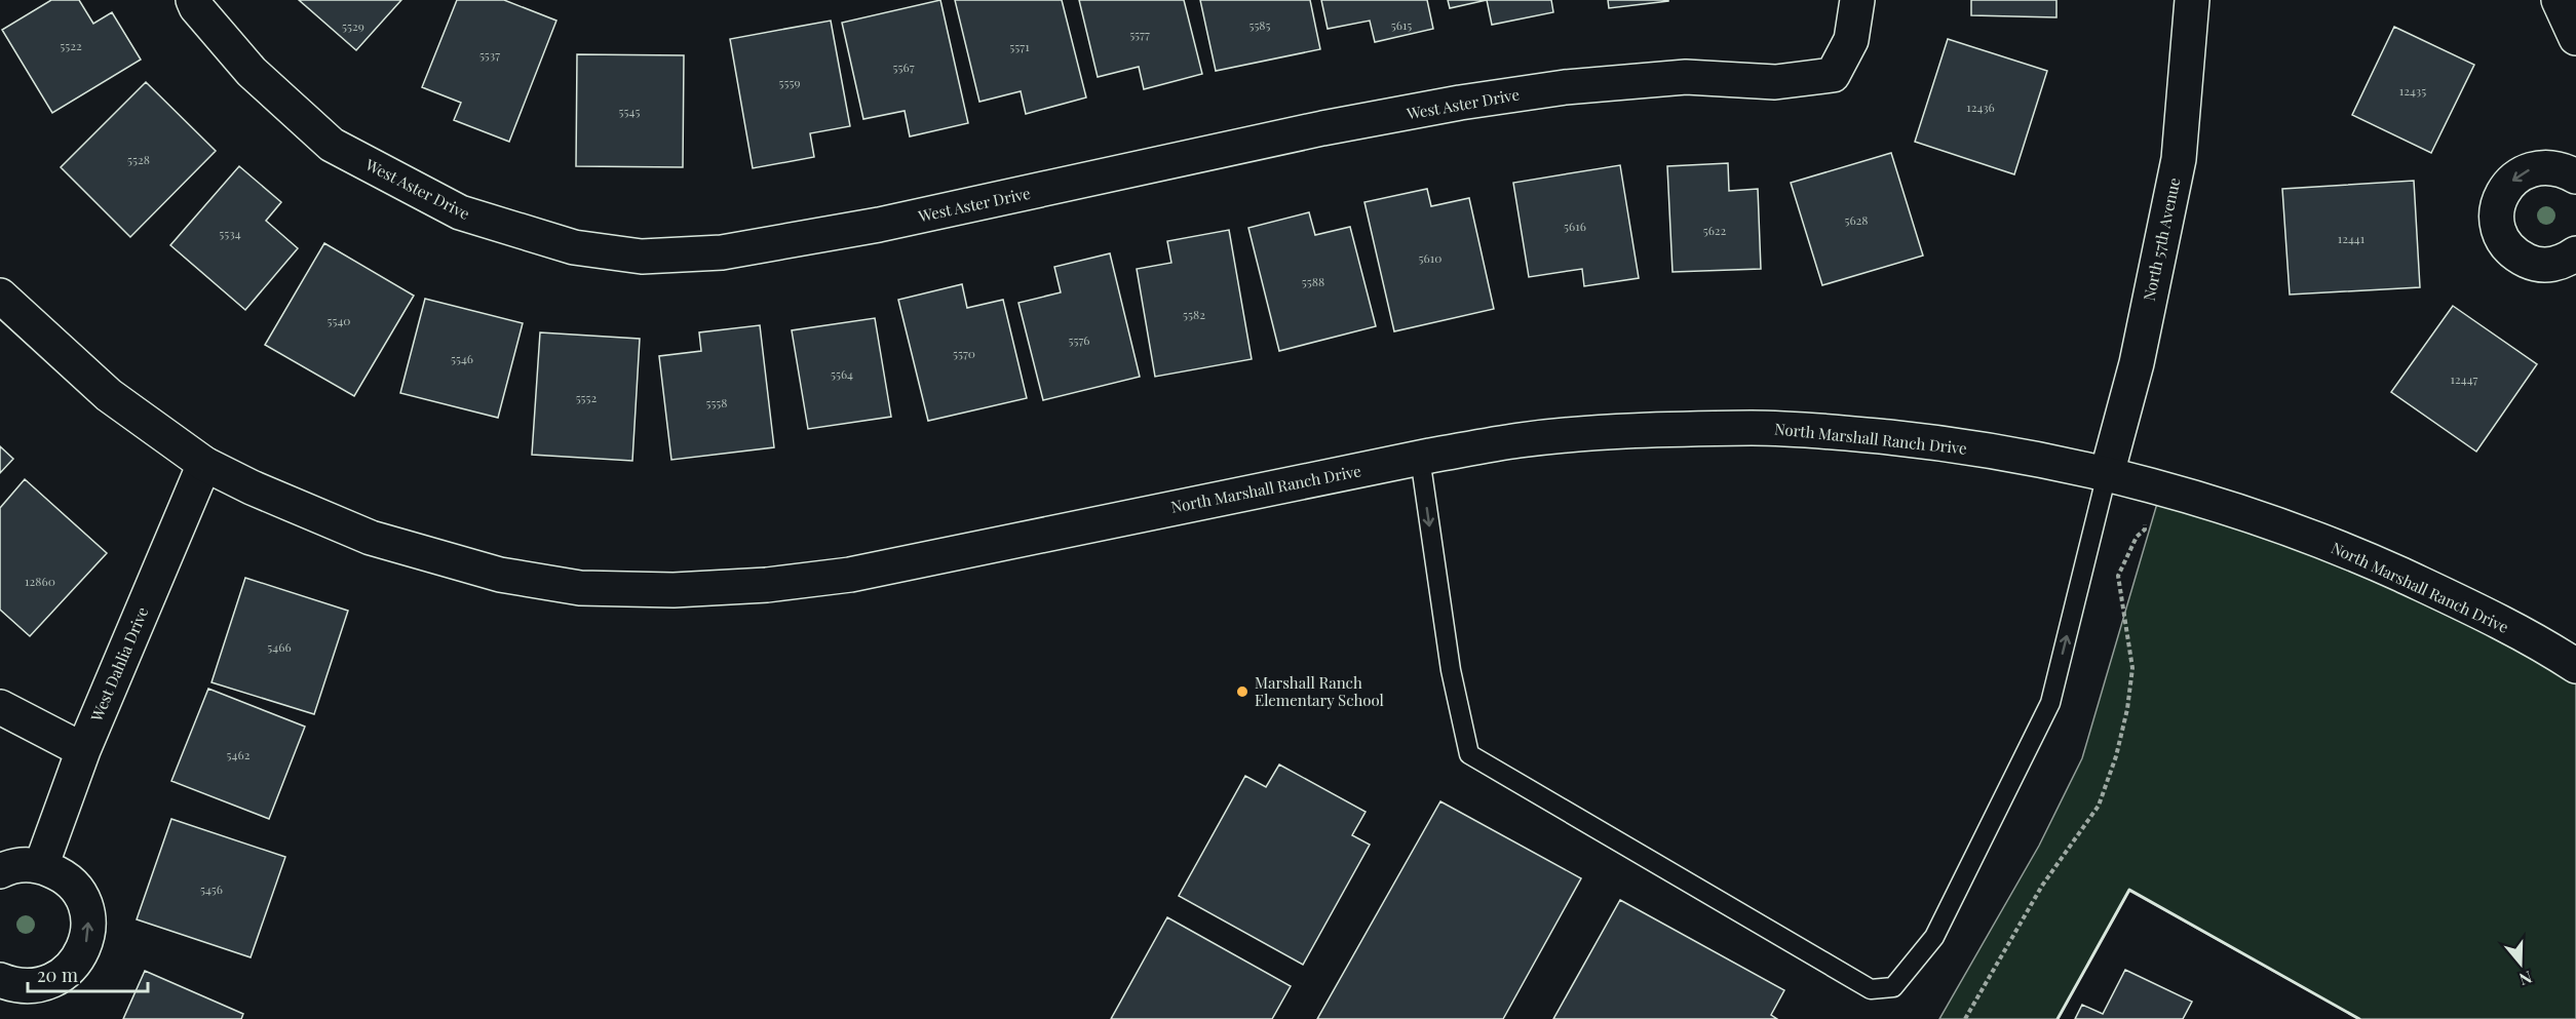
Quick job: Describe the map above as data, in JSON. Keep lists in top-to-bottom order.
{
  "streets": {
    "street": [
      "West Aster Drive",
      "North 57th Avenue",
      "North Marshall Ranch Drive",
      "West Dahlia Drive"
    ]
  },
  "crossings": [
    ["North 57th Avenue", "North Marshall Ranch Drive"],
    ["North Marshall Ranch Drive", "West Dahlia Drive"]
  ],
  "places": ["Marshall Ranch Elementary School"],
  "house_numbers": [
    "5585",
    "5615",
    "5529",
    "5577",
    "5522",
    "5571",
    "5537",
    "5567",
    "5559",
    "12435",
    "12436",
    "5545",
    "5528",
    "5628",
    "5616",
    "5622",
    "5534",
    "12441",
    "5610",
    "5588",
    "5582",
    "5540",
    "5576",
    "5570",
    "5546",
    "5564",
    "12447",
    "5552",
    "5558",
    "12860",
    "5466",
    "5462",
    "5456"
  ],
  "scale_bar": "20 m",
  "north": "bottom"
}
